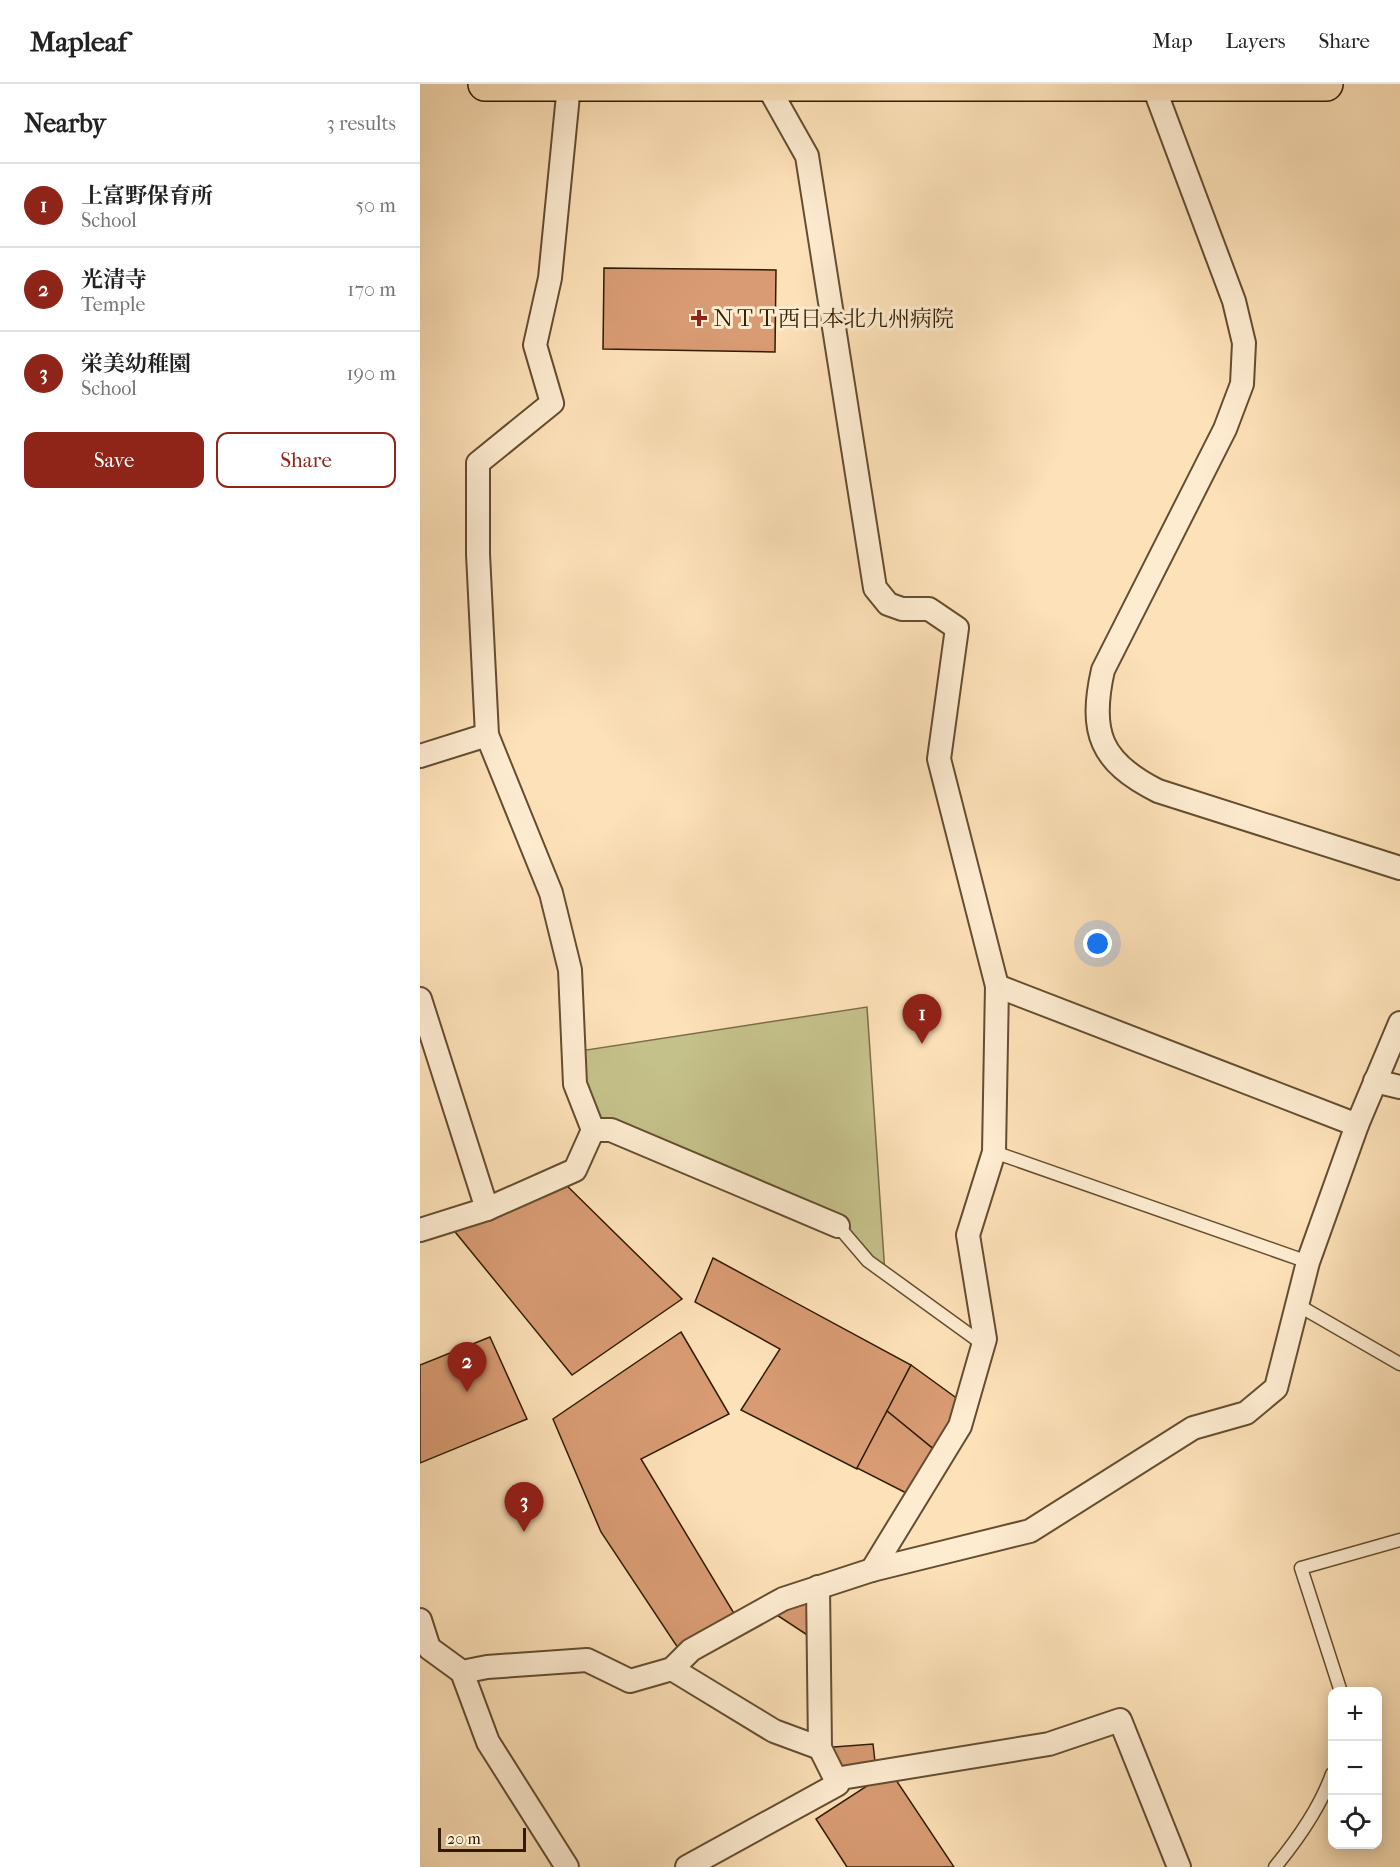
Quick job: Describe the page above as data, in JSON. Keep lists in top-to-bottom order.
{
  "places": {
    "health": ["ＮＴＴ西日本北九州病院"]
  },
  "scale_bar": "20 m",
  "page": {
    "header": "Mapleaf",
    "nav": ["Map", "Layers", "Share"],
    "heading": ["Nearby", "3 results"],
    "list": [
      {
        "mark": "1",
        "name": "上富野保育所",
        "note": "School",
        "value": "50 m"
      },
      {
        "mark": "2",
        "name": "光清寺",
        "note": "Temple",
        "value": "170 m"
      },
      {
        "mark": "3",
        "name": "栄美幼稚園",
        "note": "School",
        "value": "190 m"
      }
    ],
    "buttons": ["Save", "Share"],
    "pins": ["1", "2", "3"],
    "map_buttons": ["+", "−"],
    "scale": "20 m"
  }
}
